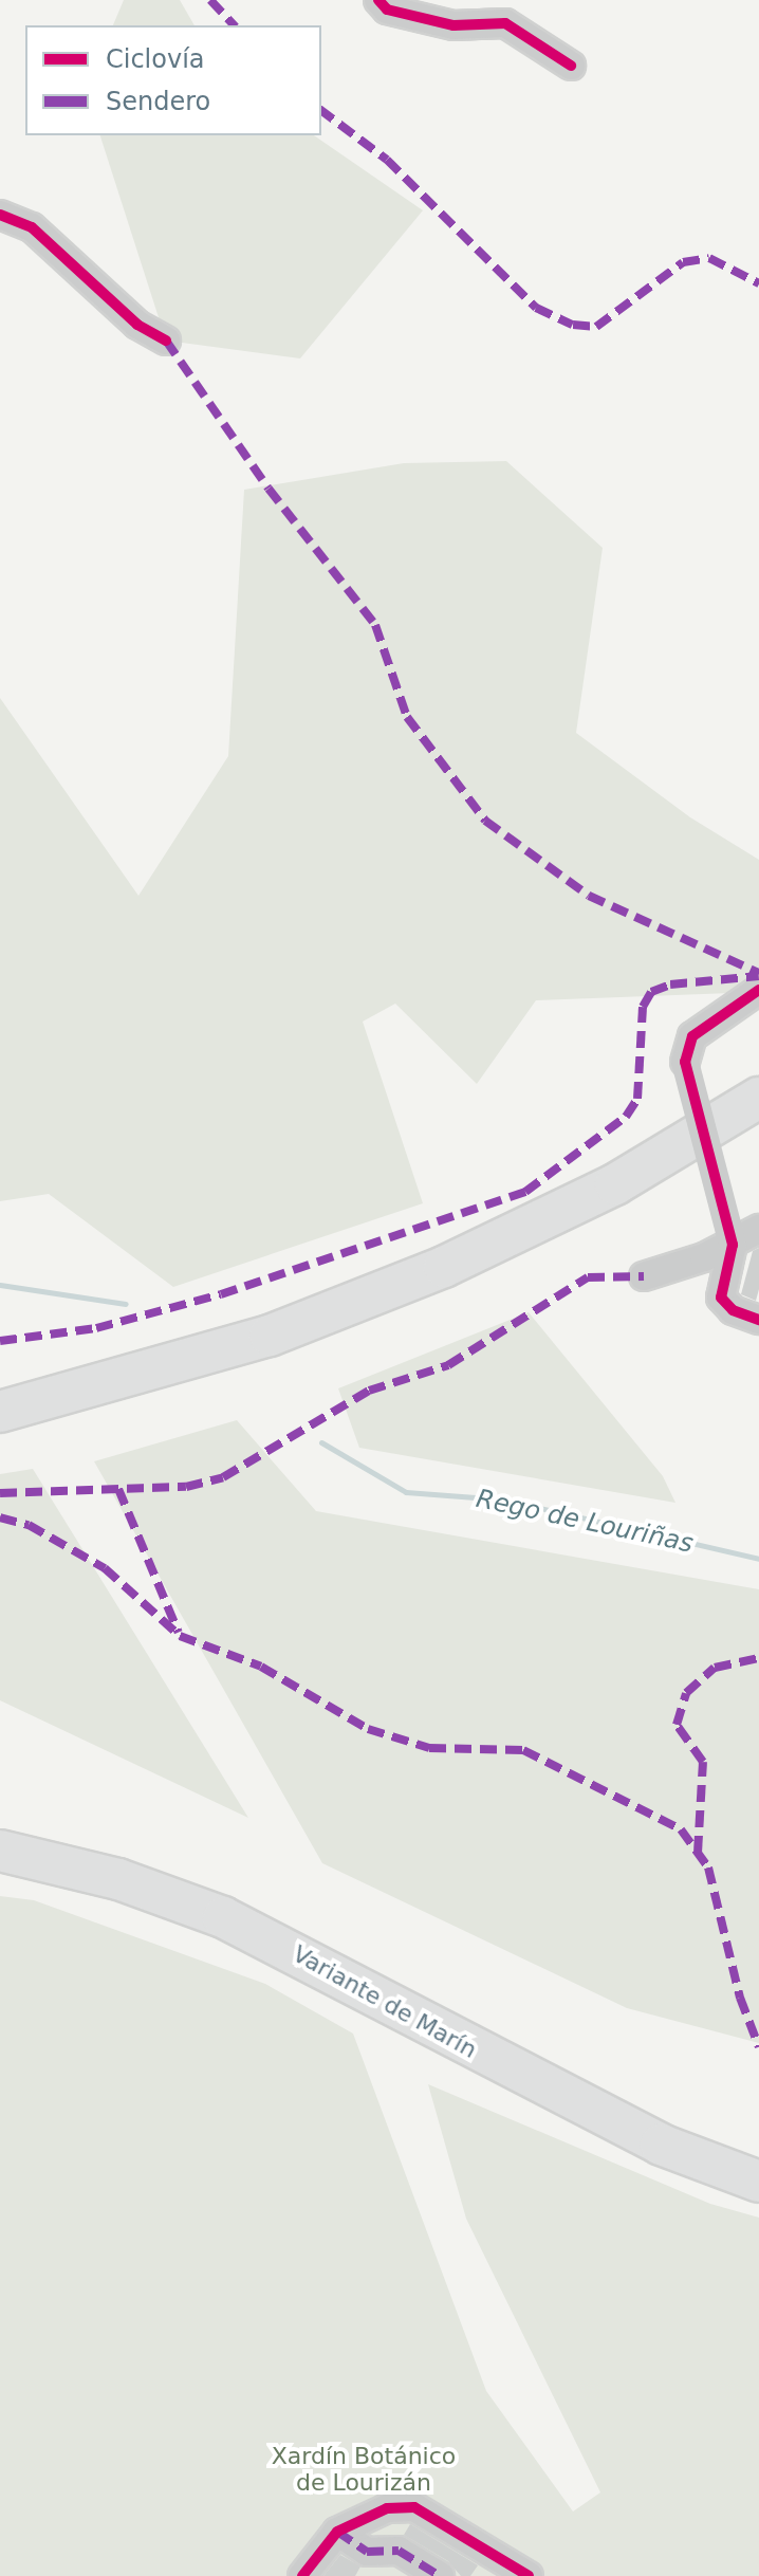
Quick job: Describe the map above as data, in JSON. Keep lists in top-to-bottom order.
{
  "streets": {
    "highway": ["Variante de Marín"]
  },
  "water": ["Rego de Louriñas"],
  "parks": ["Xardín Botánico de Lourizán"],
  "legend": ["Ciclovía", "Sendero"]
}
